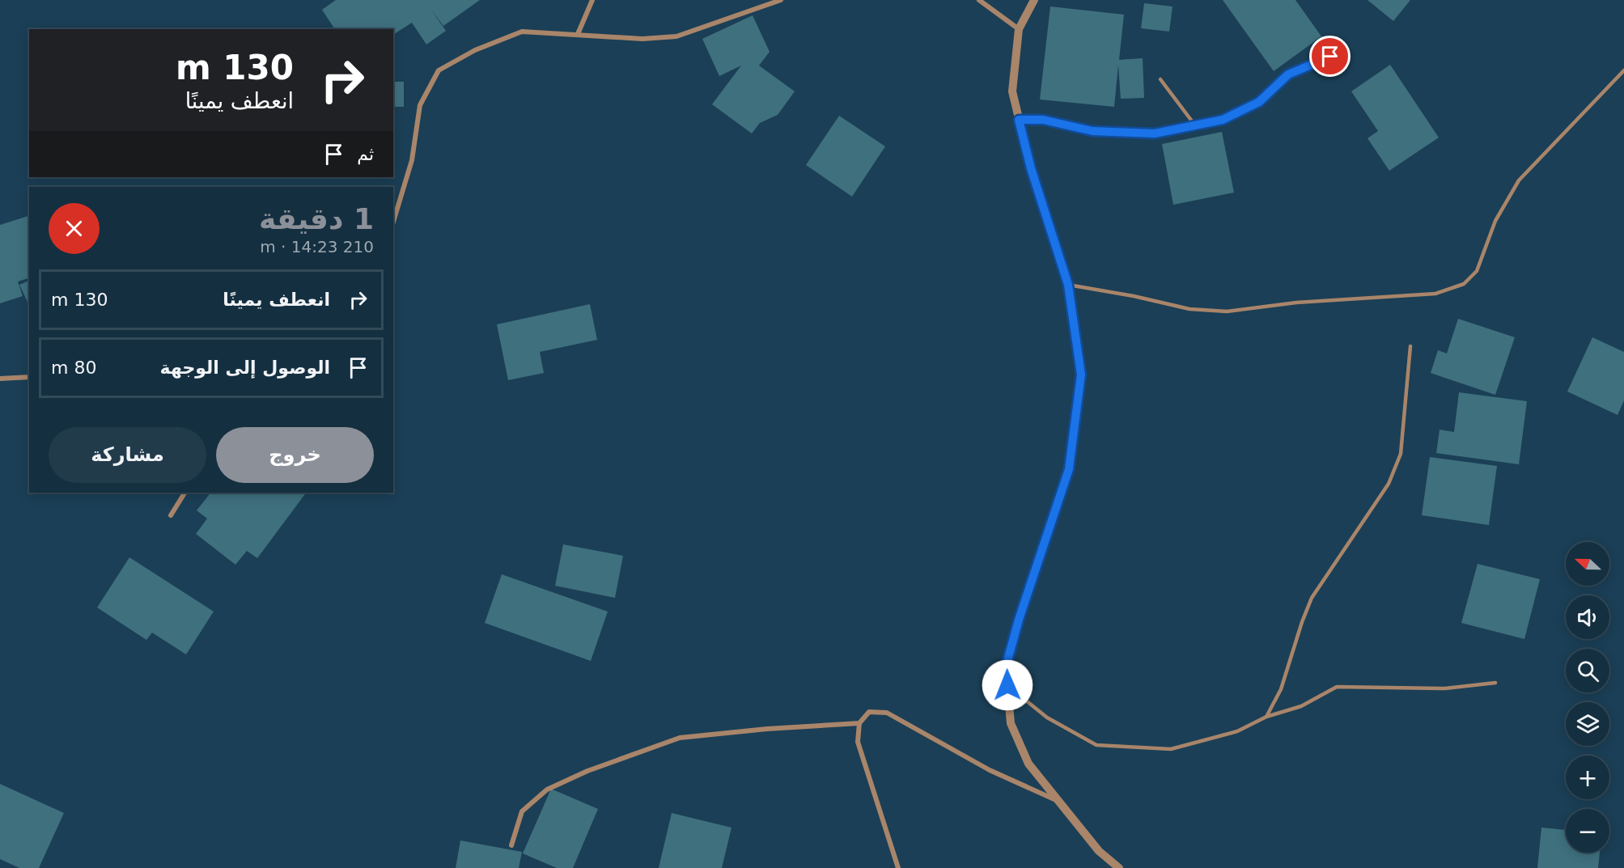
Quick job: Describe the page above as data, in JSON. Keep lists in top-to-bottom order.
{
  "north": "left",
  "page": {
    "turn": ["130 m", "انعطف يمينًا"],
    "then": "ثم",
    "heading": ["1 دقيقة", "210 m · 14:23"],
    "list": [
      {
        "name": "انعطف يمينًا",
        "value": "130 m"
      },
      {
        "name": "الوصول إلى الوجهة",
        "value": "80 m"
      }
    ],
    "buttons": ["خروج", "مشاركة"],
    "map_buttons": ["+", "−"]
  }
}
